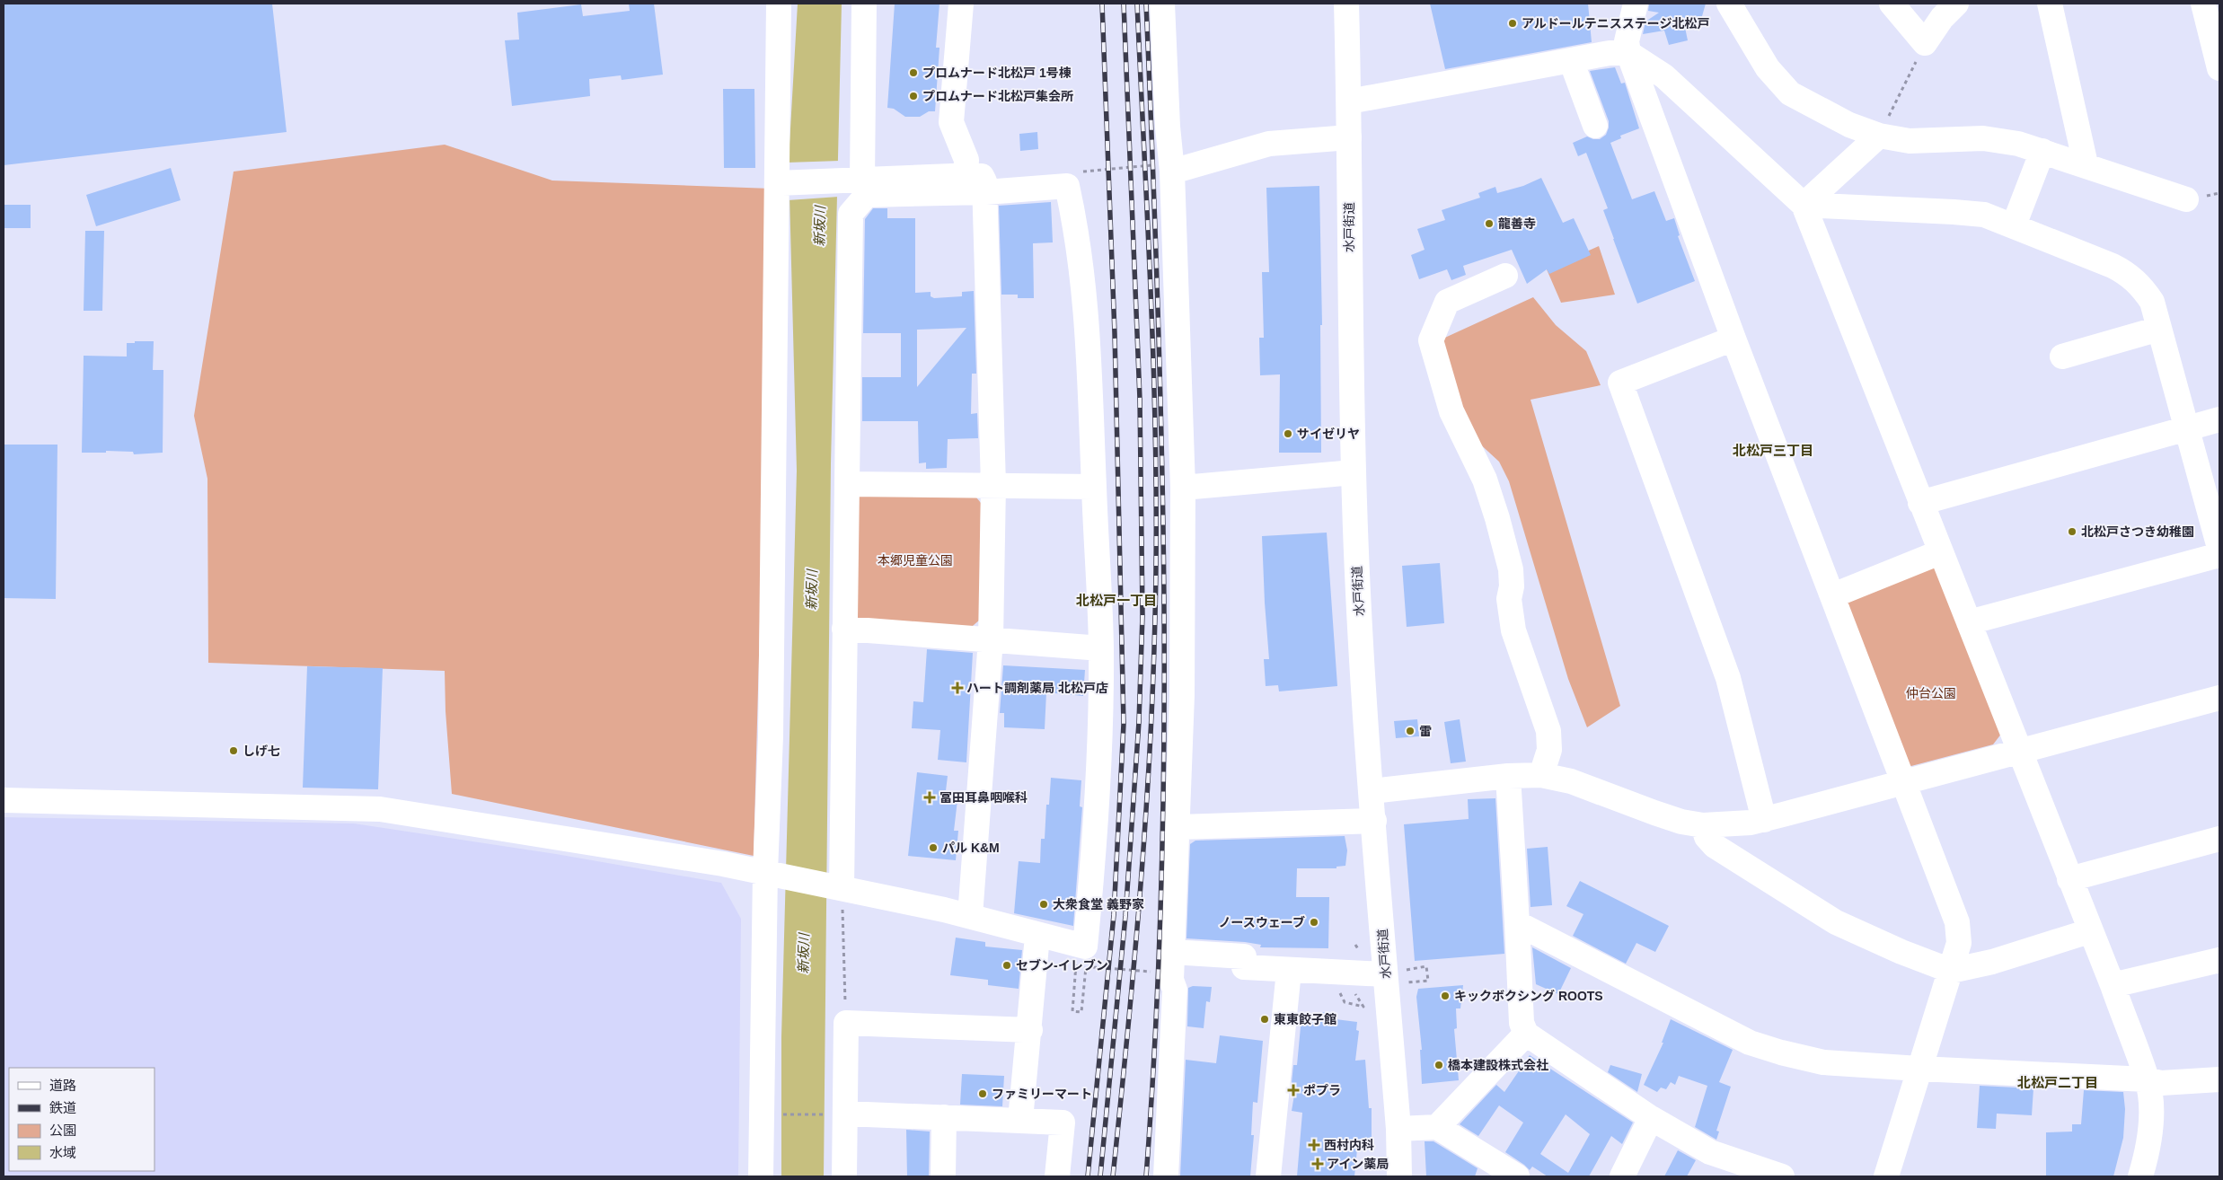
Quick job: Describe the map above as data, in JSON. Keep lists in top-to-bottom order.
{
  "streets": {
    "main road": ["水戸街道"]
  },
  "districts": ["北松戸三丁目", "北松戸一丁目", "北松戸二丁目"],
  "water": ["新坂川"],
  "parks": ["本郷児童公園", "仲台公園"],
  "places": {
    "other": [
      "アルドールテニスステージ北松戸",
      "プロムナード北松戸 1号棟",
      "プロムナード北松戸集会所",
      "龍善寺",
      "サイゼリヤ",
      "北松戸さつき幼稚園",
      "雷",
      "しげ七",
      "パル K&M",
      "大衆食堂 義野家",
      "ノースウェーブ",
      "セブン-イレブン",
      "キックボクシング ROOTS",
      "東東餃子館",
      "橋本建設株式会社",
      "ファミリーマート"
    ],
    "health": [
      "ハート調剤薬局 北松戸店",
      "冨田耳鼻咽喉科",
      "ポプラ",
      "西村内科",
      "アイン薬局"
    ]
  },
  "legend": [
    "道路",
    "鉄道",
    "公園",
    "水域"
  ]
}
